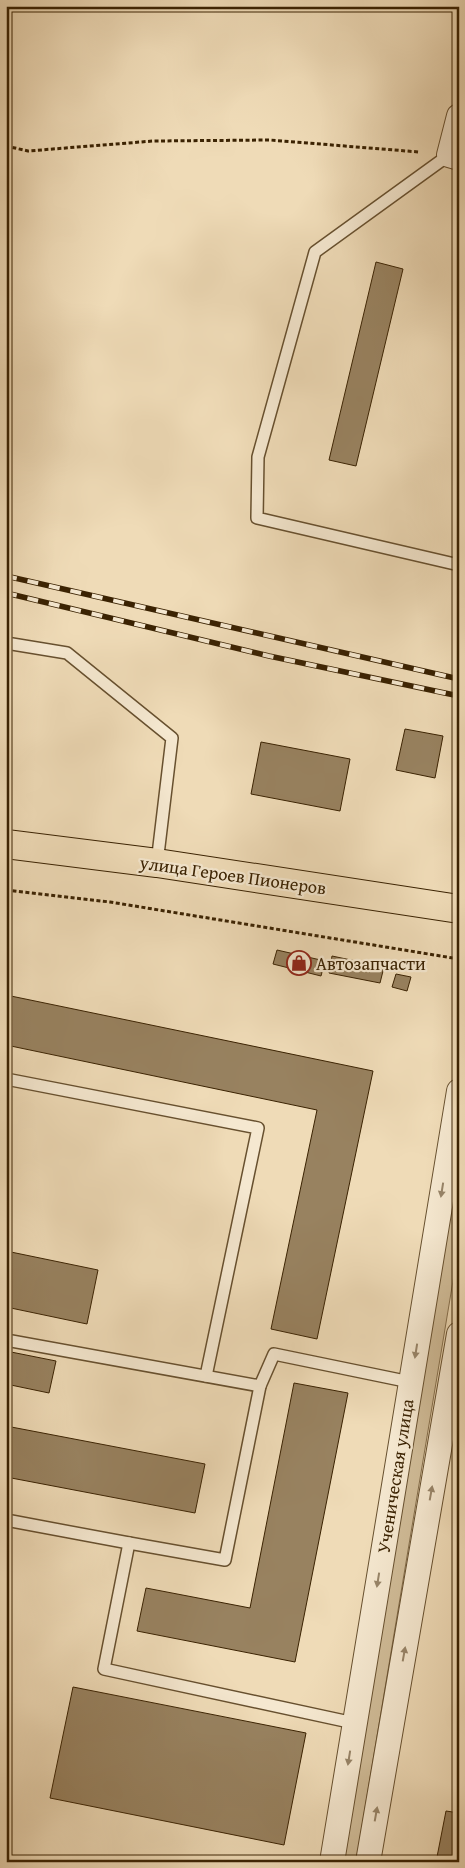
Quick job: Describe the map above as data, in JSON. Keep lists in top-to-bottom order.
{
  "streets": {
    "main road": ["улица Героев Пионеров"],
    "street": ["Ученическая улица"]
  },
  "places": {
    "shop": ["Автозапчасти"]
  }
}
